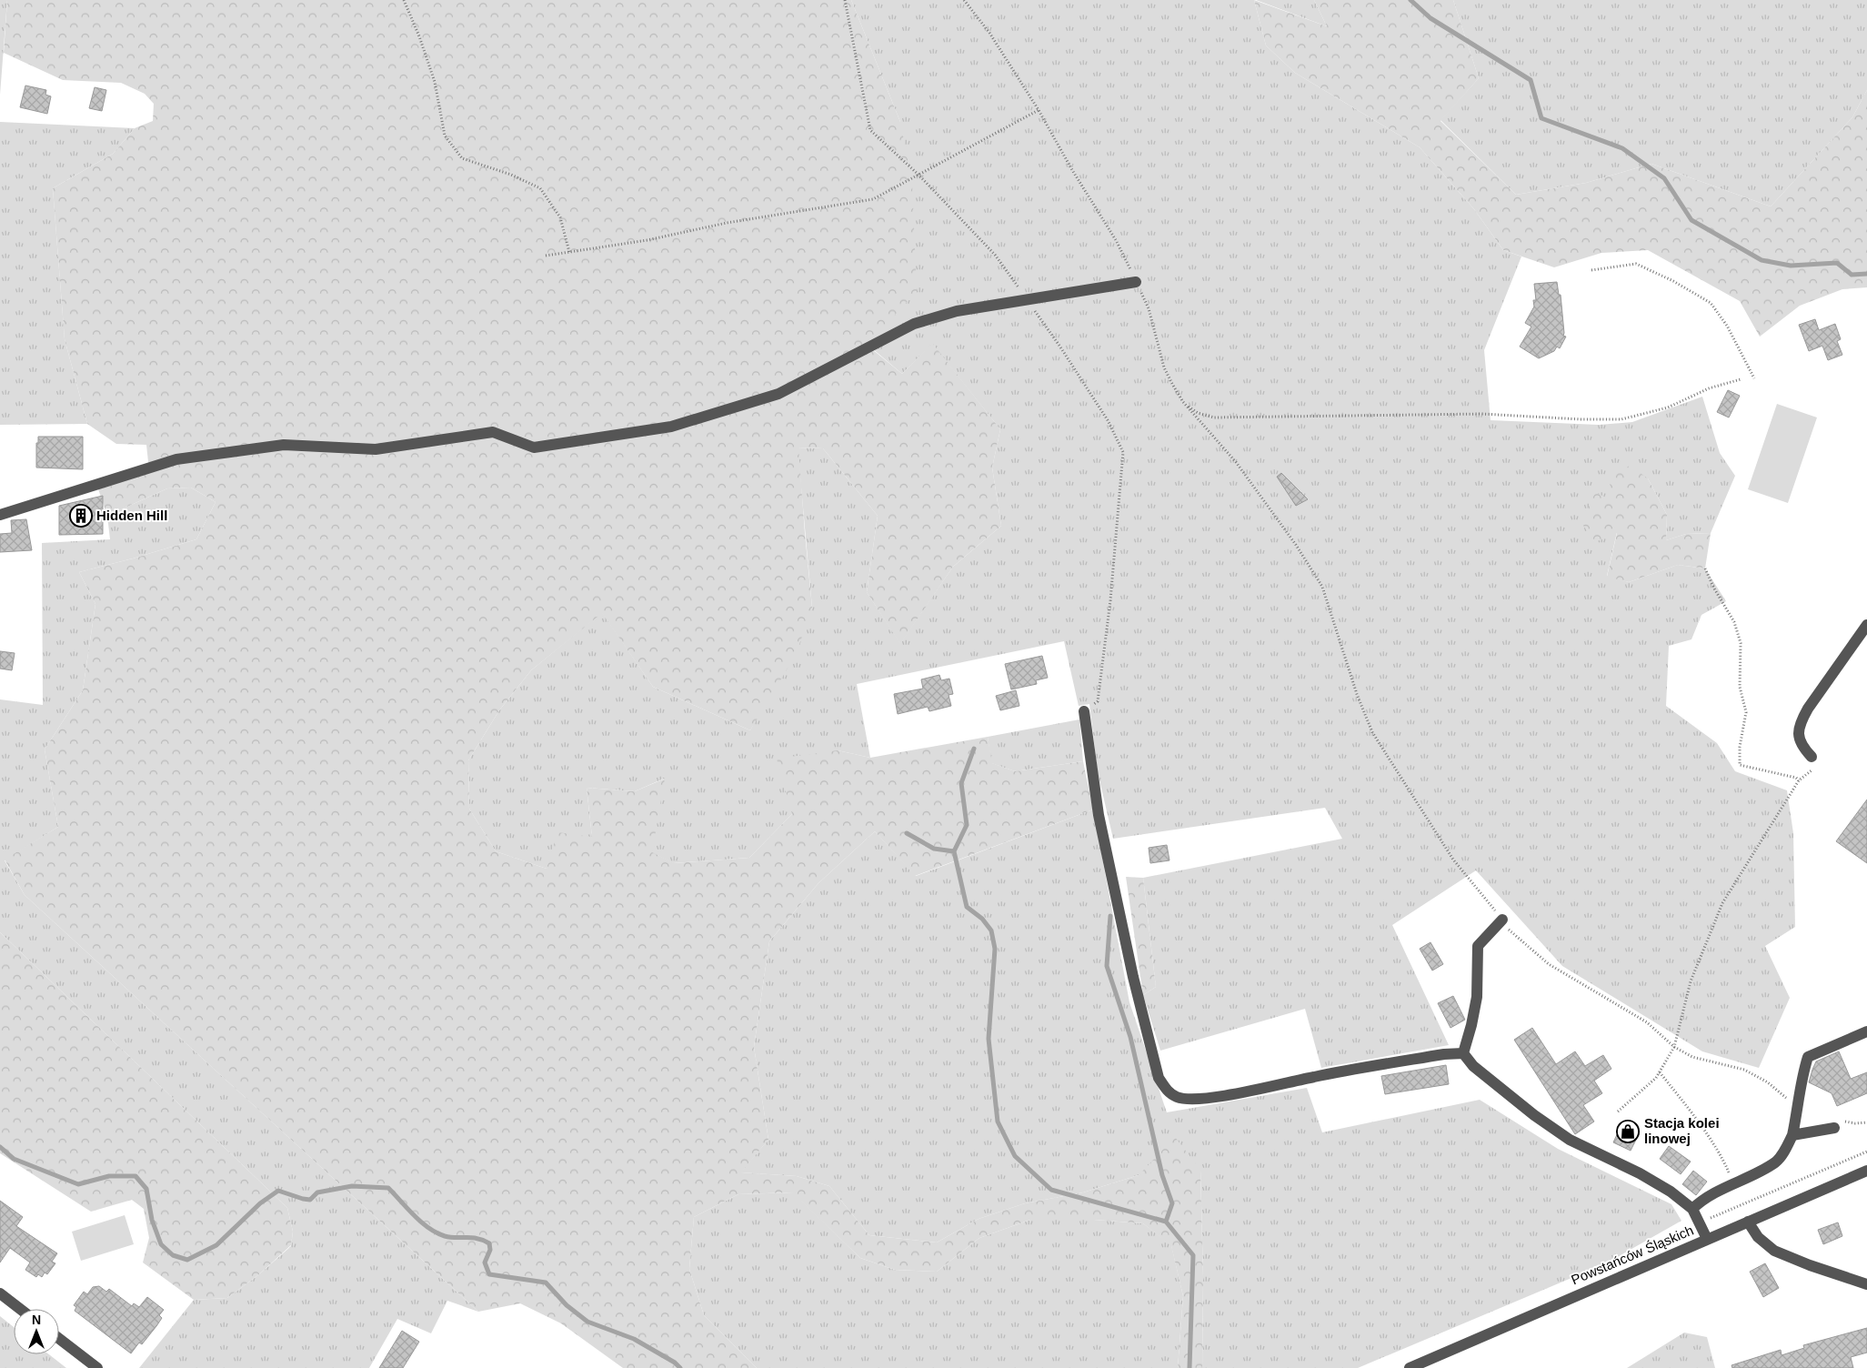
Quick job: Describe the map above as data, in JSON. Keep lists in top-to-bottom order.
{
  "streets": {
    "street": ["Powstańców Śląskich"]
  },
  "places": {
    "building": ["Hidden Hill"],
    "shop": ["Stacja kolei linowej"]
  },
  "north": "top"
}
